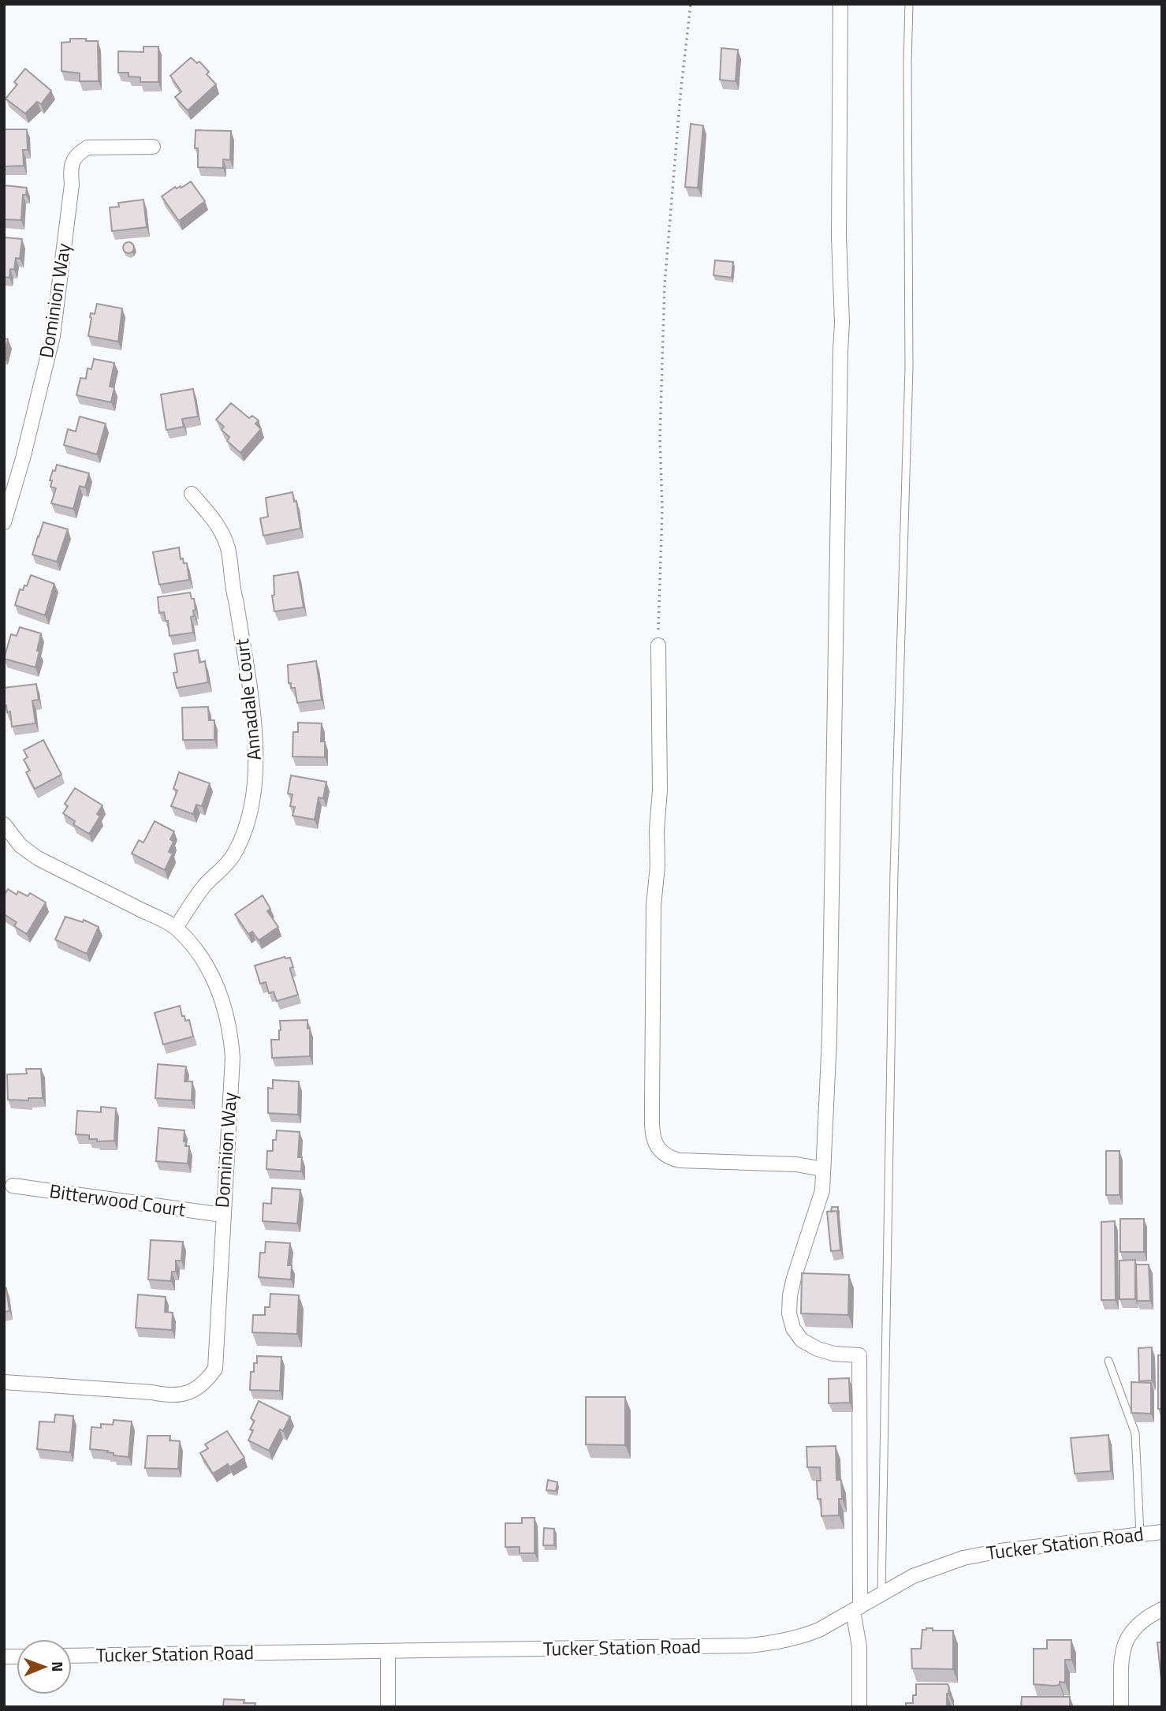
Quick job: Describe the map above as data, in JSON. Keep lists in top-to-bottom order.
{
  "streets": {
    "street": [
      "Dominion Way",
      "Annadale Court",
      "Bitterwood Court",
      "Tucker Station Road"
    ]
  },
  "crossings": [
    ["Dominion Way", "Annadale Court"],
    ["Dominion Way", "Bitterwood Court"]
  ],
  "north": "right"
}
